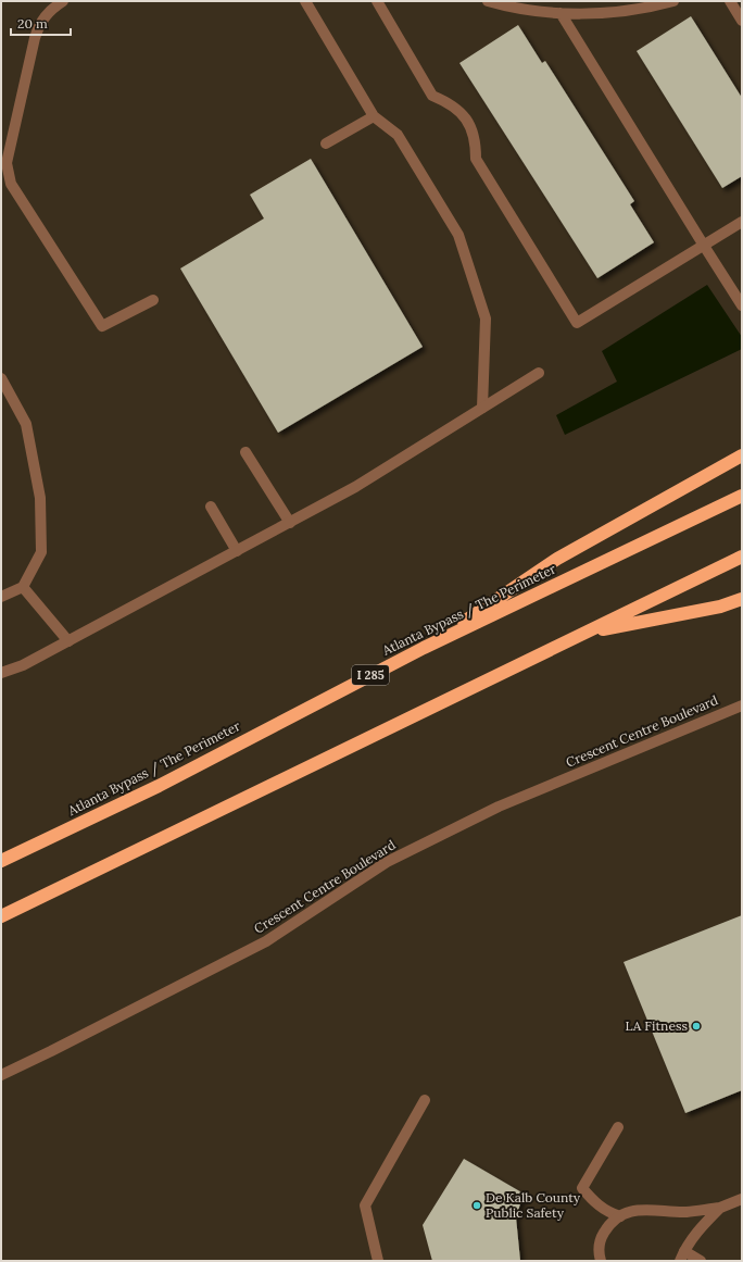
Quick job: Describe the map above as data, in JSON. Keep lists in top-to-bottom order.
{
  "streets": {
    "highway": ["Atlanta Bypass / The Perimeter", "I 285"],
    "street": ["Crescent Centre Boulevard"]
  },
  "places": ["LA Fitness", "De Kalb County Public Safety"],
  "scale_bar": "20 m"
}
